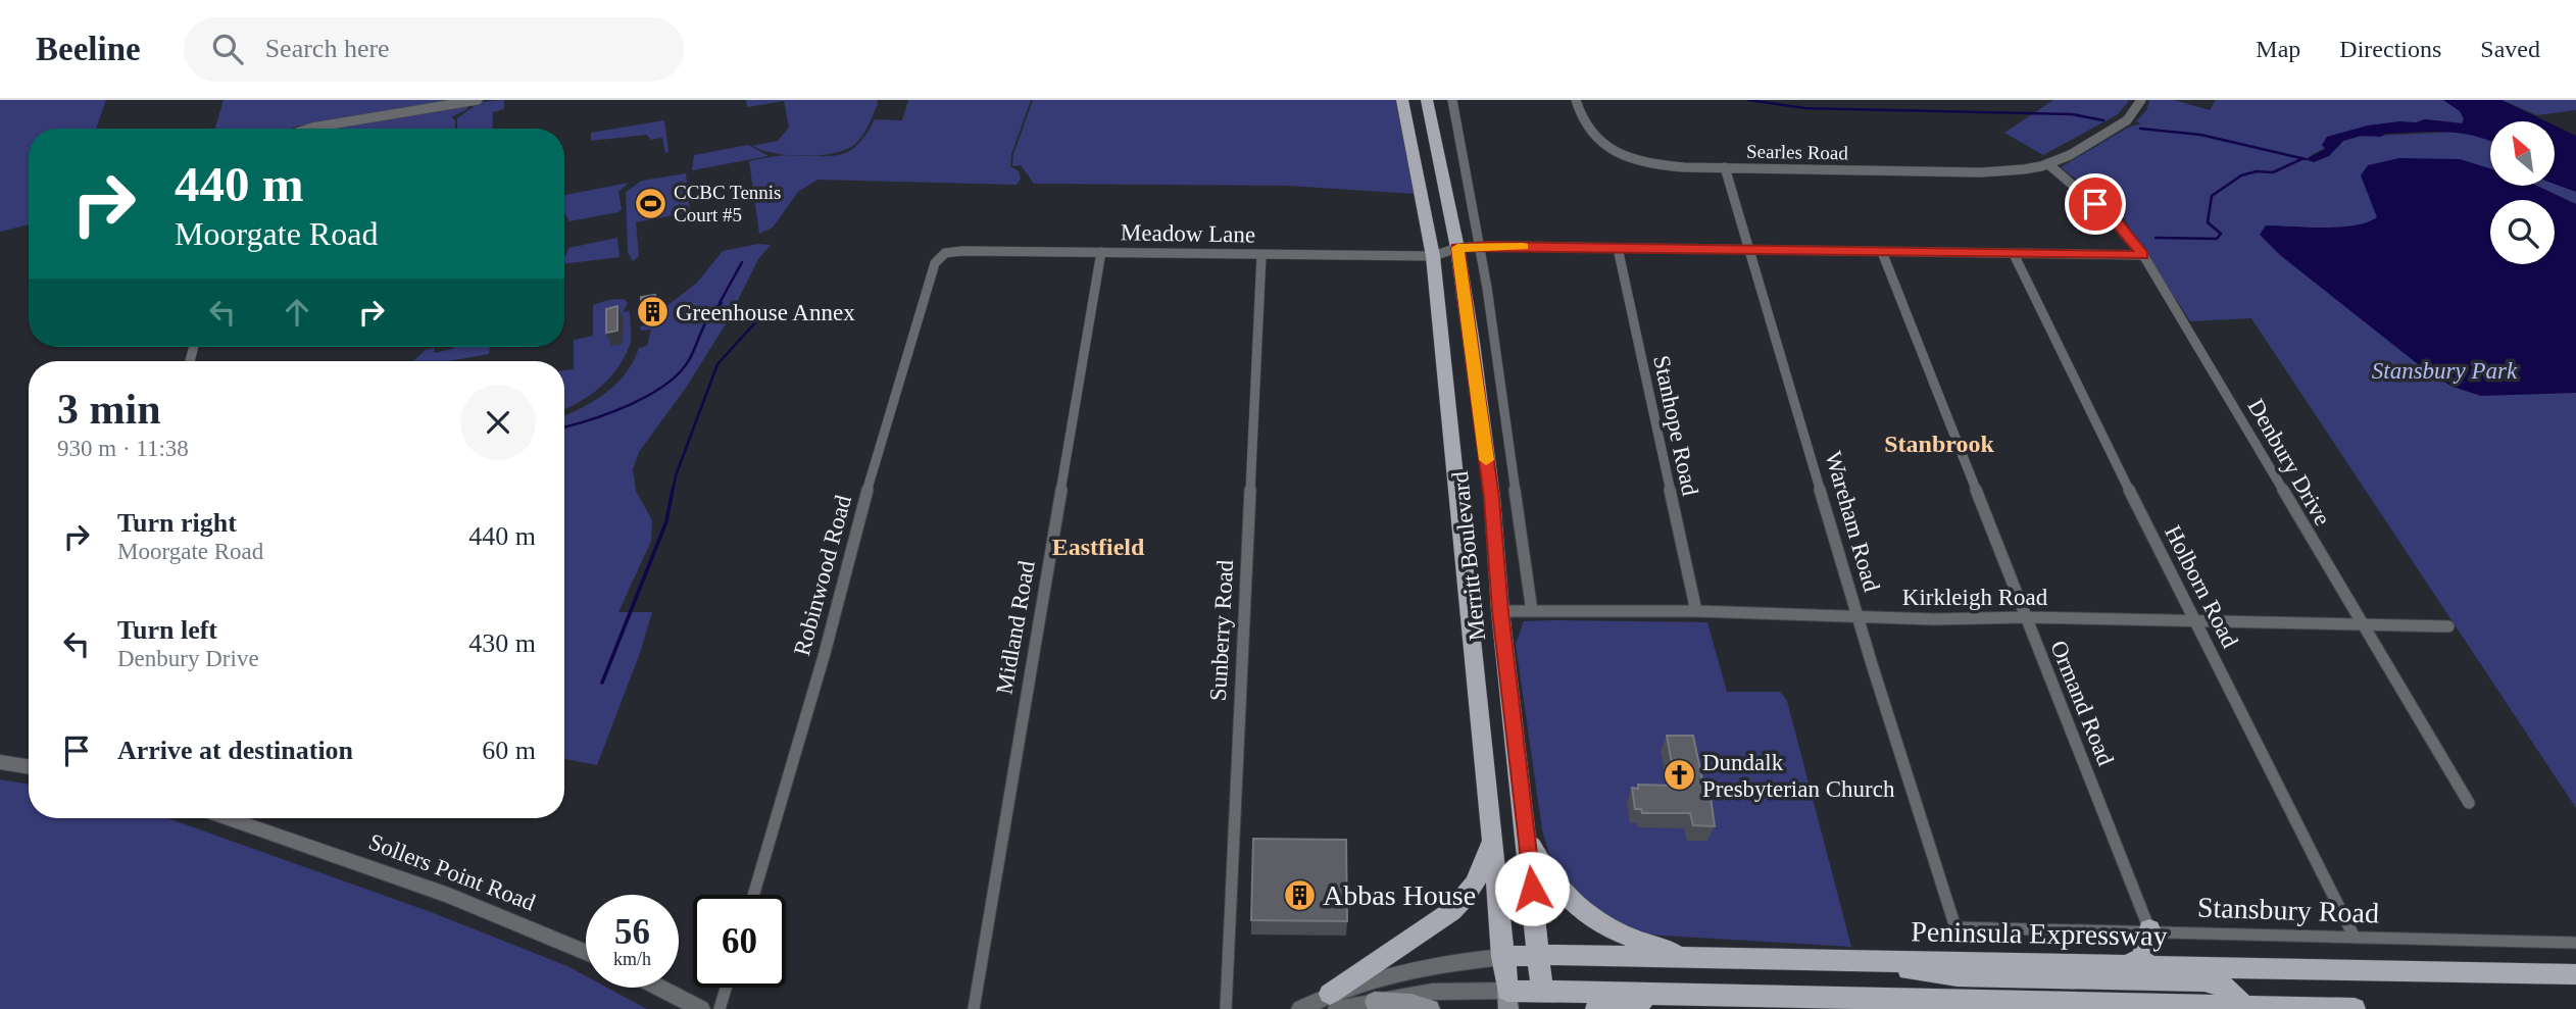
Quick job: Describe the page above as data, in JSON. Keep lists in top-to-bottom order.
{
  "streets": {
    "main road": ["Merritt Boulevard", "Peninsula Expressway"],
    "street": [
      "Searles Road",
      "Meadow Lane",
      "Stanhope Road",
      "Denbury Drive",
      "Wareham Road",
      "Robinwood Road",
      "Holborn Road",
      "Kirkleigh Road",
      "Midland Road",
      "Sunberry Road",
      "Ormand Road",
      "Sollers Point Road",
      "Stansbury Road"
    ]
  },
  "crossings": [
    ["Searles Road", "Denbury Drive"],
    ["Searles Road", "Wareham Road"],
    ["Meadow Lane", "Stanhope Road"],
    ["Meadow Lane", "Denbury Drive"],
    ["Meadow Lane", "Wareham Road"],
    ["Meadow Lane", "Merritt Boulevard"],
    ["Meadow Lane", "Robinwood Road"],
    ["Meadow Lane", "Holborn Road"],
    ["Meadow Lane", "Midland Road"],
    ["Meadow Lane", "Sunberry Road"],
    ["Meadow Lane", "Ormand Road"],
    ["Stanhope Road", "Kirkleigh Road"],
    ["Denbury Drive", "Kirkleigh Road"],
    ["Wareham Road", "Kirkleigh Road"],
    ["Wareham Road", "Stansbury Road"],
    ["Merritt Boulevard", "Kirkleigh Road"],
    ["Merritt Boulevard", "Peninsula Expressway"],
    ["Holborn Road", "Kirkleigh Road"],
    ["Holborn Road", "Stansbury Road"],
    ["Kirkleigh Road", "Ormand Road"],
    ["Ormand Road", "Stansbury Road"]
  ],
  "districts": ["Stanbrook", "Eastfield"],
  "parks": ["Stansbury Park"],
  "places": {
    "sports": ["CCBC Tennis Court #5"],
    "building": ["Greenhouse Annex", "Abbas House"],
    "church": ["Dundalk Presbyterian Church"]
  },
  "north": "top left",
  "page": {
    "header": "Beeline",
    "search": "Search here",
    "nav": ["Map", "Directions", "Saved"],
    "turn": ["440 m", "Moorgate Road"],
    "heading": ["3 min", "930 m · 11:38"],
    "list": [
      {
        "name": "Turn right",
        "note": "Moorgate Road",
        "value": "440 m"
      },
      {
        "name": "Turn left",
        "note": "Denbury Drive",
        "value": "430 m"
      },
      {
        "name": "Arrive at destination",
        "value": "60 m"
      }
    ],
    "speed": "56 km/h",
    "limit": "60"
  }
}
